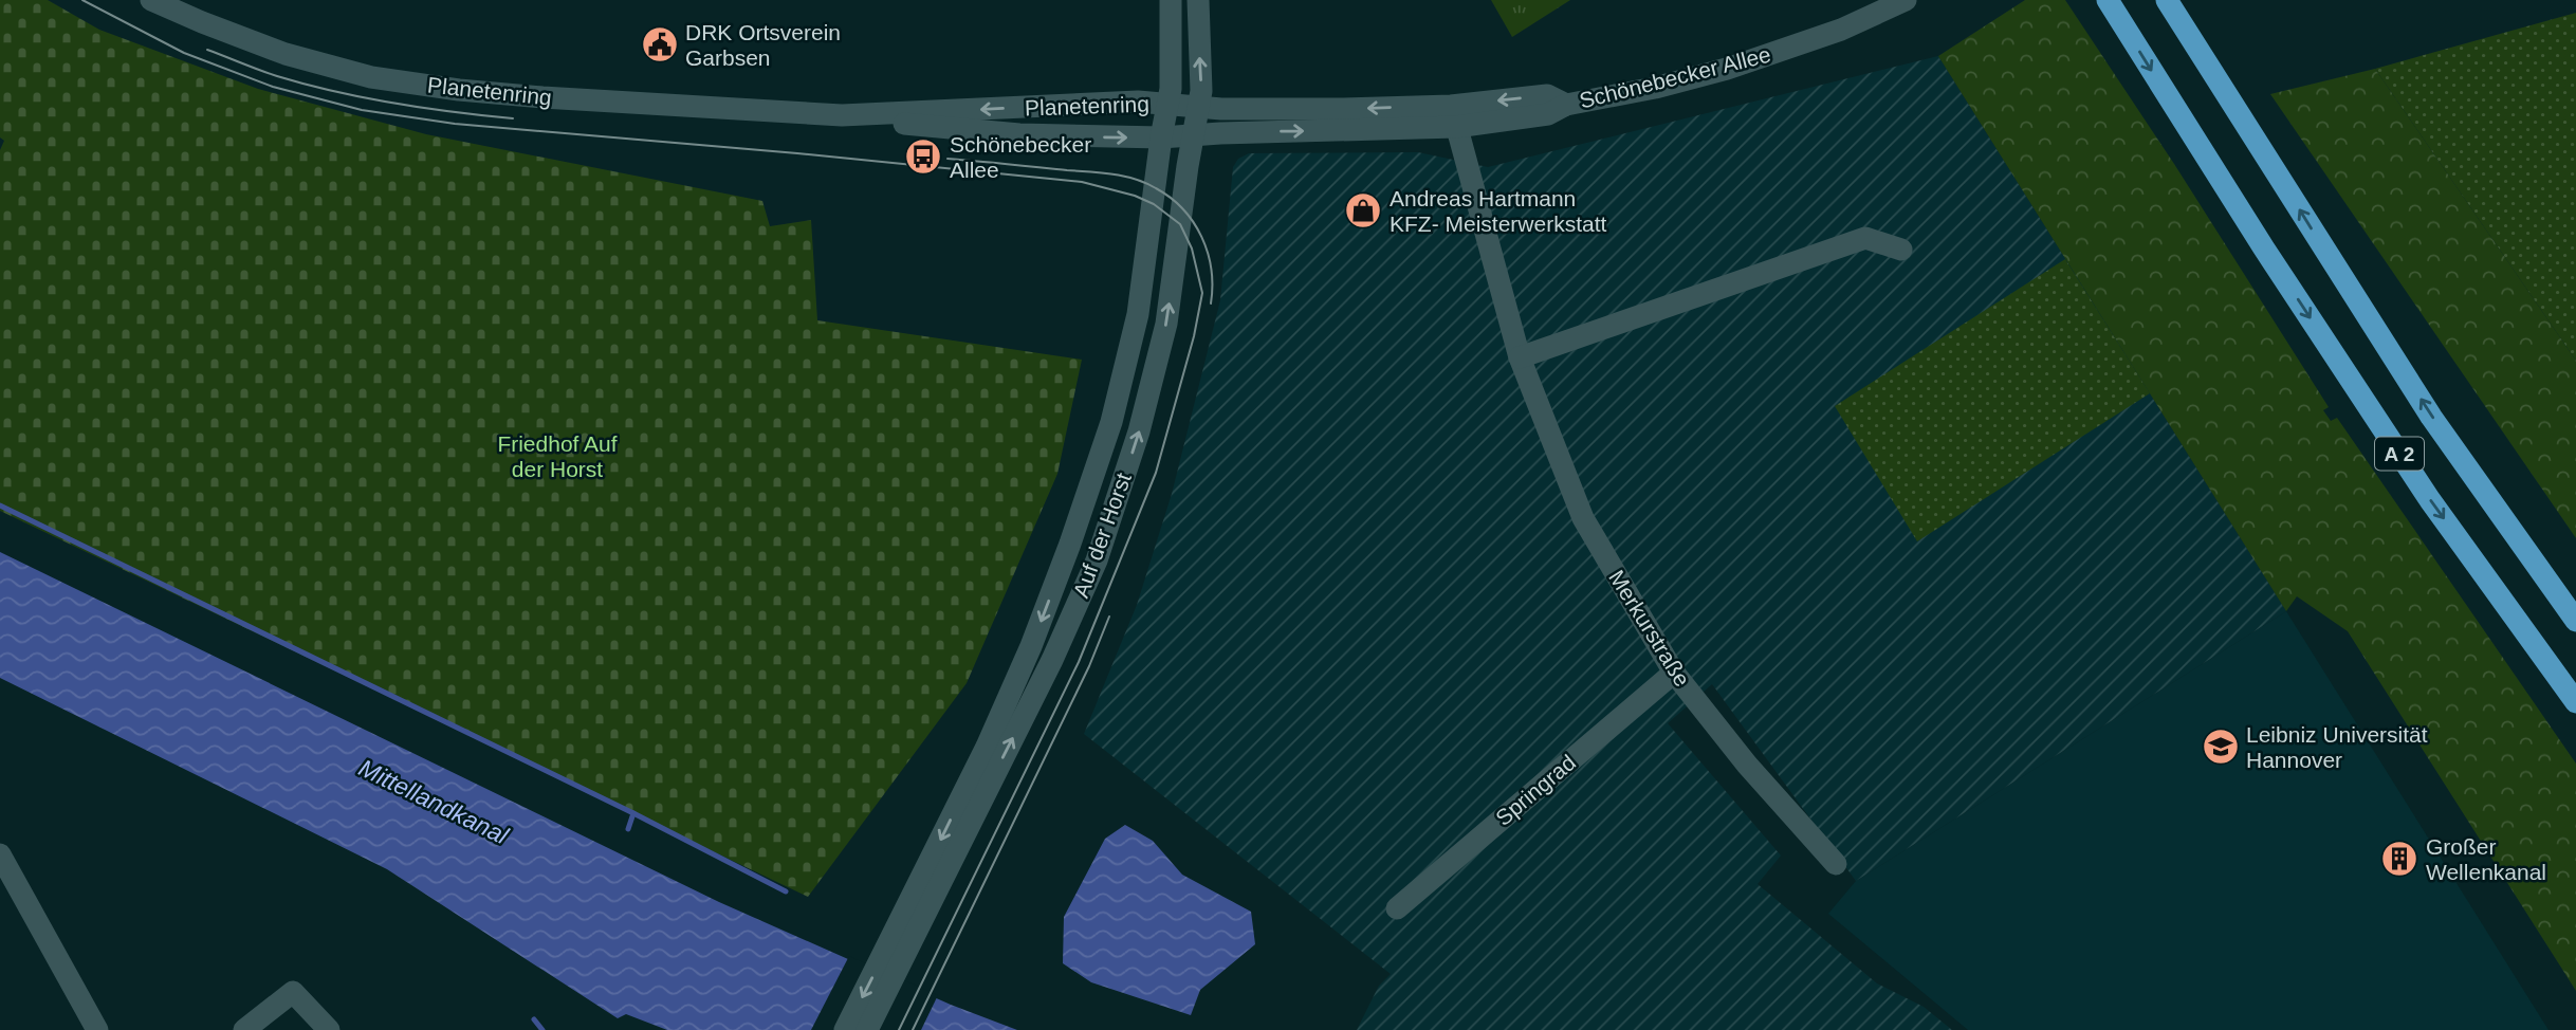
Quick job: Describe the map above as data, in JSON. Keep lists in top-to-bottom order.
{
  "streets": {
    "highway": ["A 2"],
    "street": [
      "Schönebecker Allee",
      "Planetenring",
      "Auf der Horst",
      "Merkurstraße",
      "Springrad"
    ]
  },
  "crossings": [
    ["Schönebecker Allee", "Planetenring"],
    ["Schönebecker Allee", "Auf der Horst"],
    ["Schönebecker Allee", "Merkurstraße"],
    ["Planetenring", "Auf der Horst"],
    ["Merkurstraße", "Springrad"]
  ],
  "water": ["Mittellandkanal"],
  "parks": ["Friedhof Auf der Horst"],
  "places": {
    "public building": ["DRK Ortsverein Garbsen"],
    "bus stop": ["Schönebecker Allee"],
    "shop": ["Andreas Hartmann KFZ- Meisterwerkstatt"],
    "school or university": ["Leibniz Universität Hannover"],
    "building": ["Großer Wellenkanal"]
  }
}
